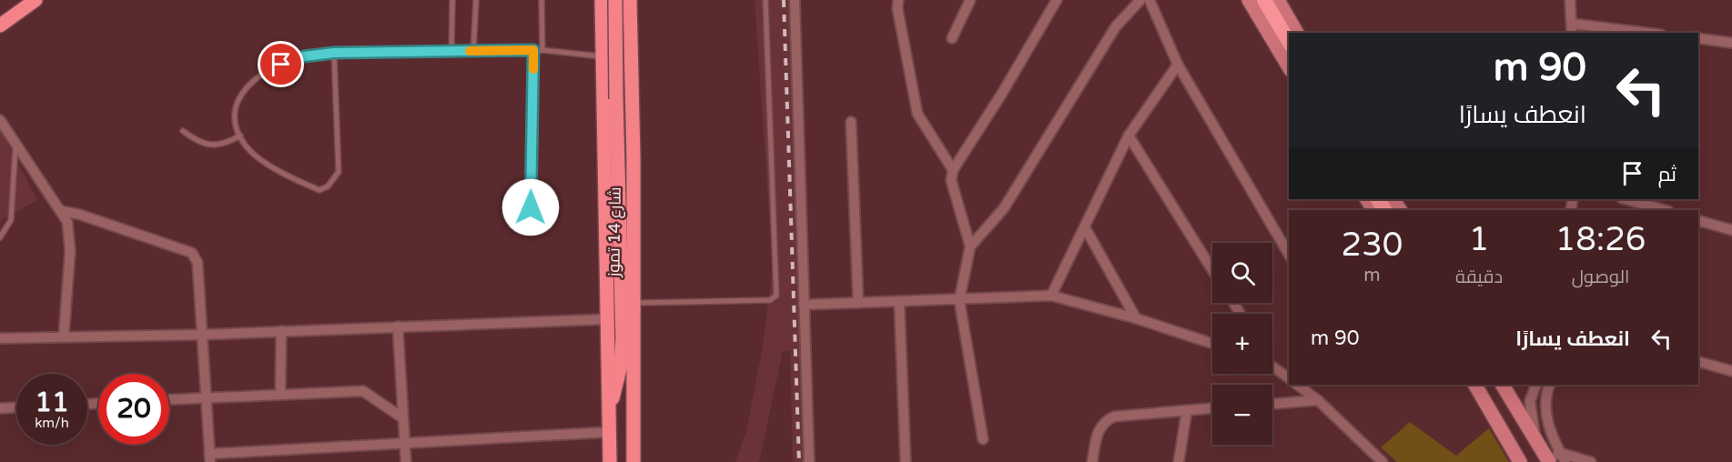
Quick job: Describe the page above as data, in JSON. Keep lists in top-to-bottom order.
{
  "streets": {
    "main road": ["شارع 14 تموز"]
  },
  "page": {
    "turn": ["90 m", "انعطف يسارًا"],
    "then": "ثم",
    "eta": [
      "18:26",
      "الوصول",
      "1",
      "دقيقة",
      "230",
      "m"
    ],
    "map_buttons": ["+", "−"],
    "list": [
      {
        "name": "انعطف يسارًا",
        "value": "90 m"
      }
    ],
    "speed": "11 km/h",
    "limit": "20"
  }
}
